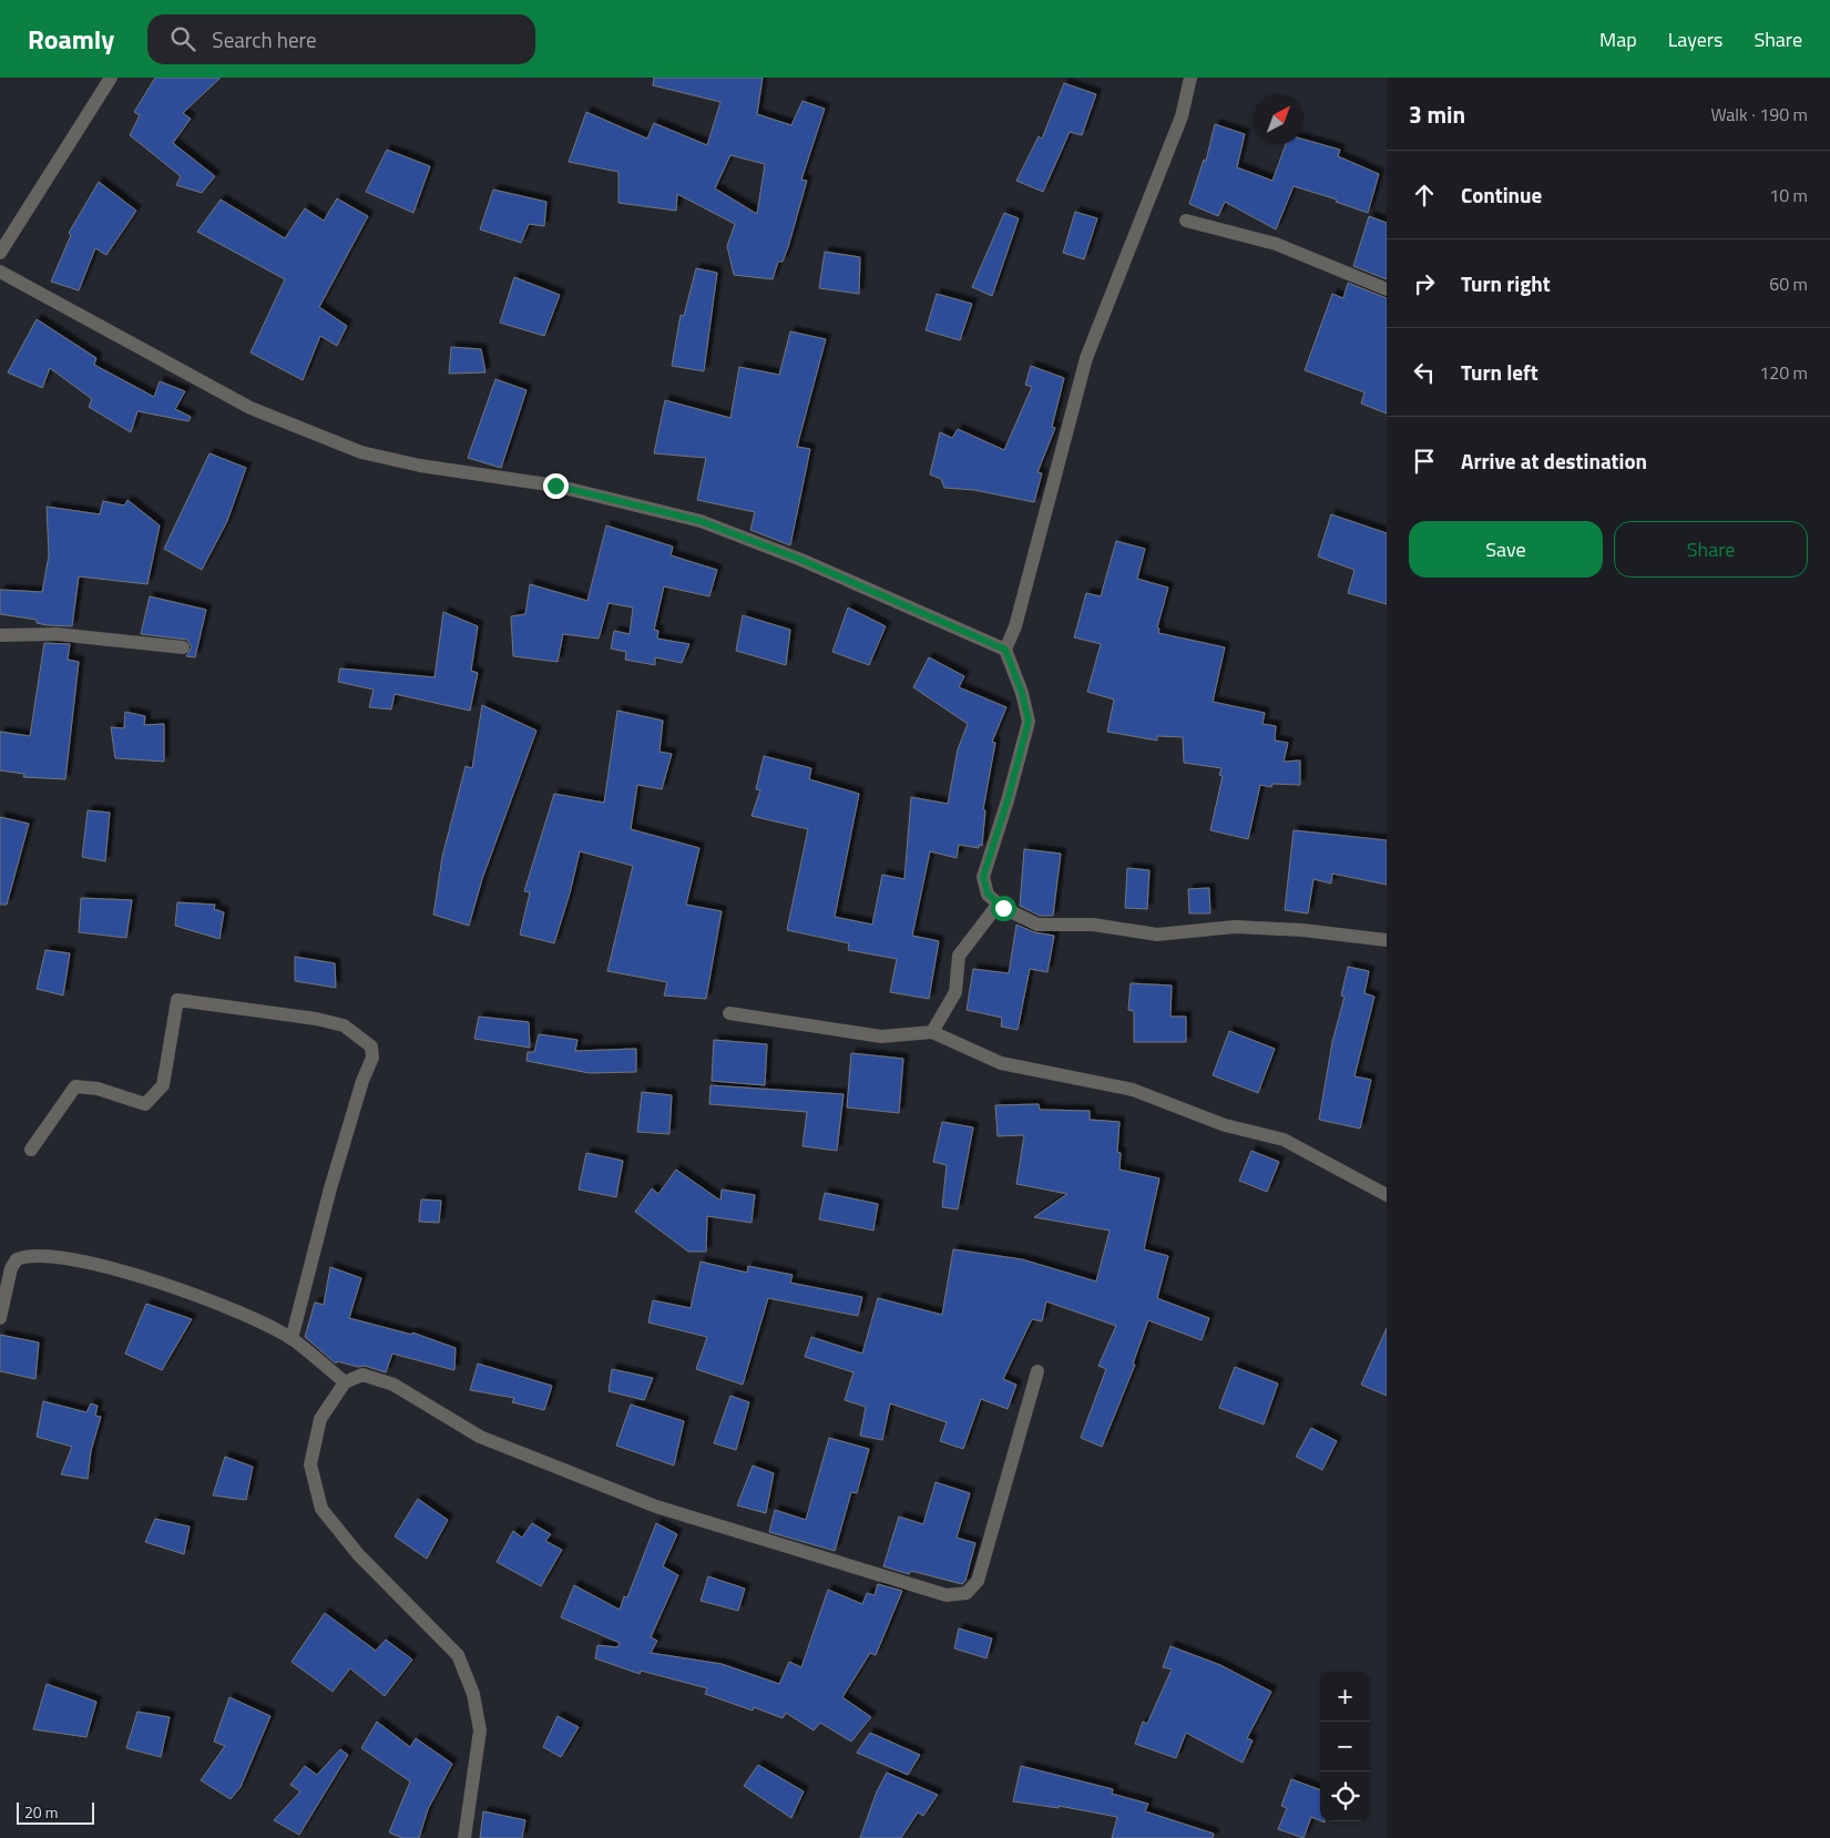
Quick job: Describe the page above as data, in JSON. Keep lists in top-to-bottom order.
{
  "scale_bar": "20 m",
  "north": "top right",
  "page": {
    "header": "Roamly",
    "search": "Search here",
    "nav": ["Map", "Layers", "Share"],
    "heading": ["3 min", "Walk · 190 m"],
    "list": [
      ["Continue", "10 m"],
      ["Turn right", "60 m"],
      ["Turn left", "120 m"],
      "Arrive at destination"
    ],
    "buttons": ["Save", "Share"],
    "map_buttons": ["+", "−"],
    "scale": "20 m"
  }
}
